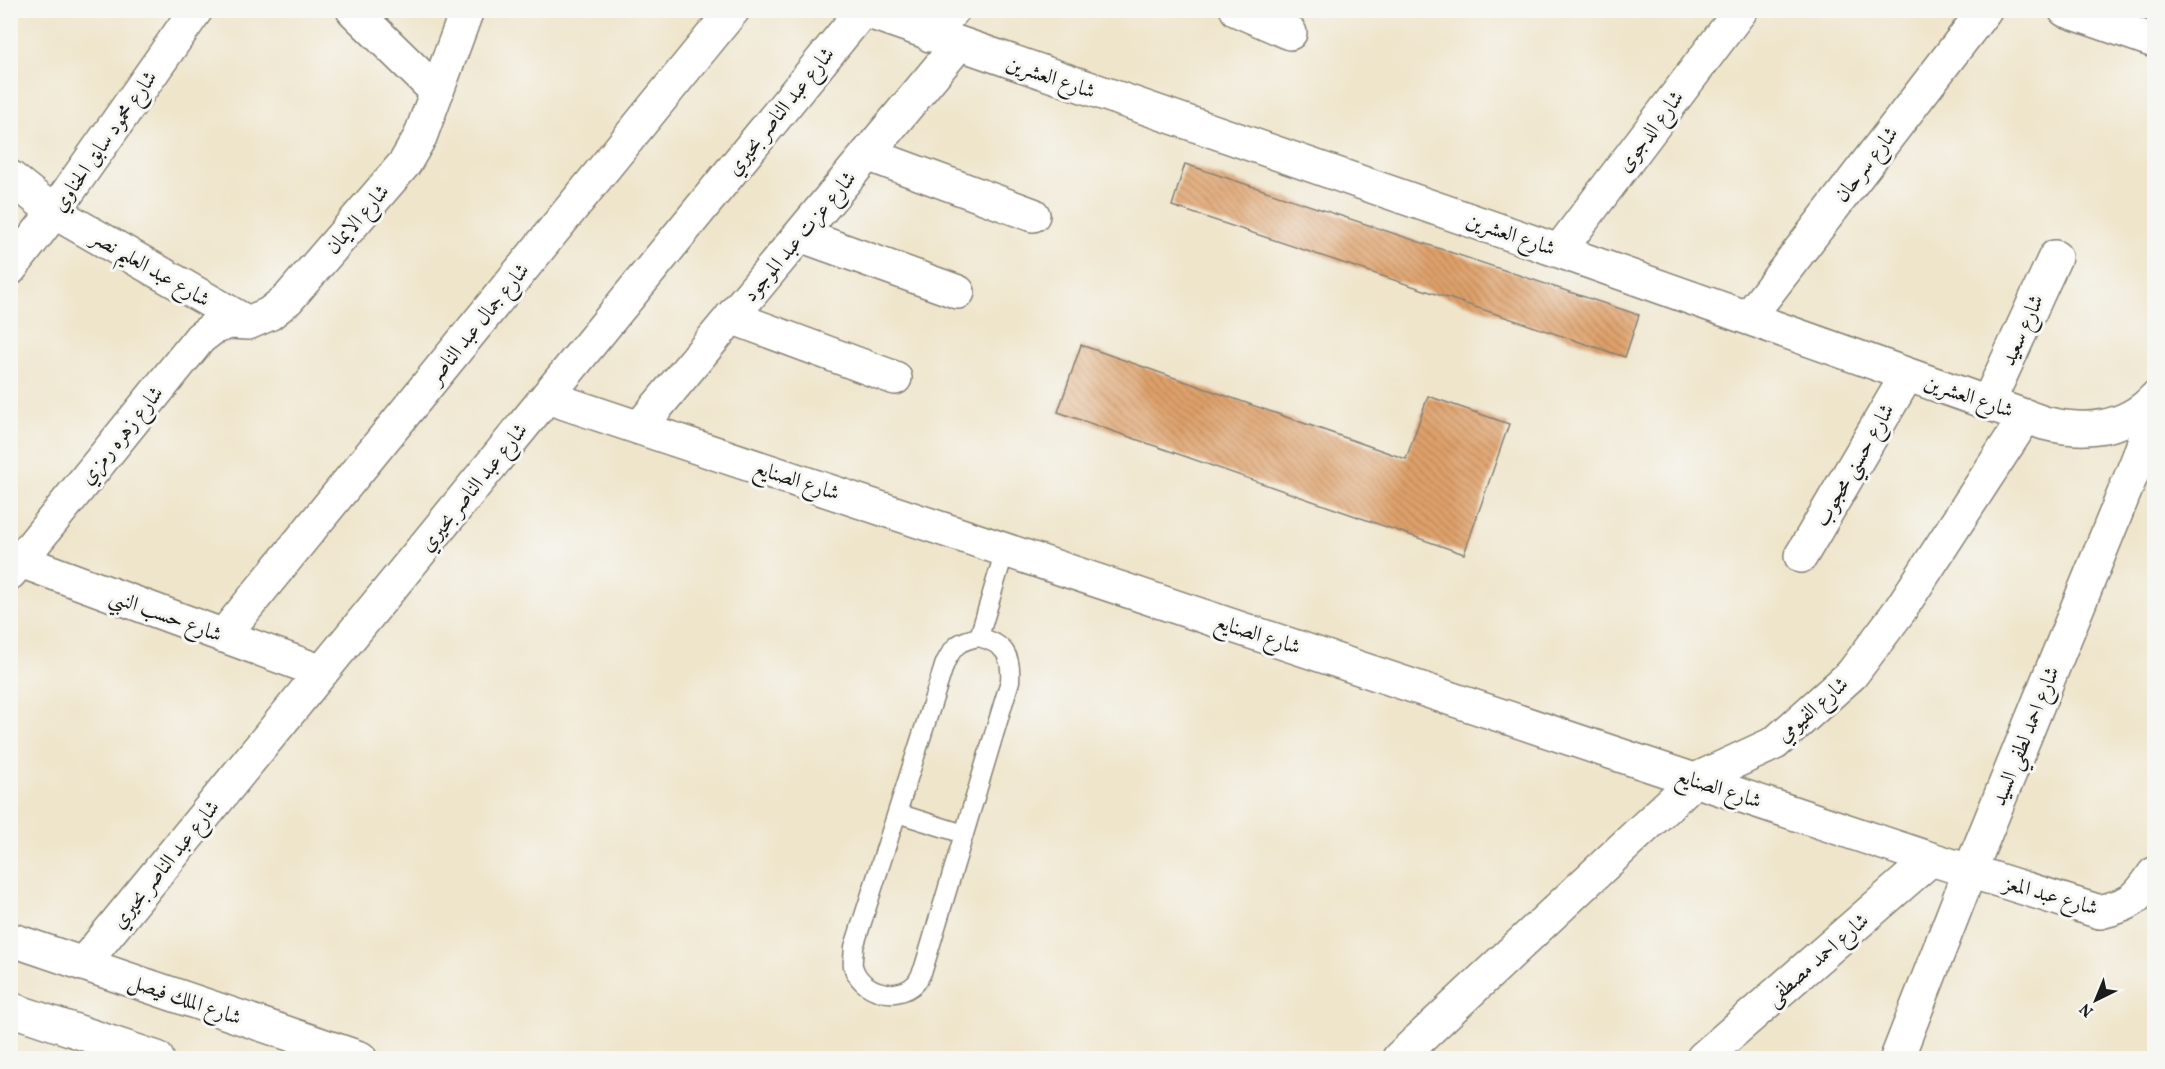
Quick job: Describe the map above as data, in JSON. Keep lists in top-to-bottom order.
{
  "streets": {
    "street": [
      "شارع العشرين",
      "شارع عبد الناصر بحيري",
      "شارع الدجوى",
      "شارع محمود سابق الحناوي",
      "شارع سرحان",
      "شارع الايمان",
      "شارع عزت عبد الموجود",
      "شارع عبد العليم نصر",
      "شارع جمال عبد الناصر",
      "شارع سعيد",
      "شارع زهره رمزي",
      "شارع حسني محجوب",
      "شارع الصنايع",
      "شارع حسب النبي",
      "شارع الفيومي",
      "شارع احمد لطفي السيد",
      "شارع عبد المعز",
      "شارع احمد مصطفى",
      "شارع الملك فيصل"
    ]
  },
  "crossings": [
    ["شارع العشرين", "شارع عبد الناصر بحيري"],
    ["شارع العشرين", "شارع الدجوى"],
    ["شارع العشرين", "شارع سرحان"],
    ["شارع العشرين", "شارع عزت عبد الموجود"],
    ["شارع العشرين", "شارع سعيد"],
    ["شارع العشرين", "شارع حسني محجوب"],
    ["شارع العشرين", "شارع الفيومي"],
    ["شارع عبد الناصر بحيري", "شارع الصنايع"],
    ["شارع عبد الناصر بحيري", "شارع حسب النبي"],
    ["شارع عبد الناصر بحيري", "شارع الملك فيصل"],
    ["شارع محمود سابق الحناوي", "شارع عبد العليم نصر"],
    ["شارع الايمان", "شارع عبد العليم نصر"],
    ["شارع الايمان", "شارع زهره رمزي"],
    ["شارع عزت عبد الموجود", "شارع الصنايع"],
    ["شارع عبد العليم نصر", "شارع زهره رمزي"],
    ["شارع جمال عبد الناصر", "شارع حسب النبي"],
    ["شارع زهره رمزي", "شارع حسب النبي"],
    ["شارع الصنايع", "شارع الفيومي"],
    ["شارع الصنايع", "شارع احمد لطفي السيد"],
    ["شارع الصنايع", "شارع عبد المعز"],
    ["شارع الصنايع", "شارع احمد مصطفى"],
    ["شارع احمد لطفي السيد", "شارع عبد المعز"]
  ],
  "north": "bottom left"
}
